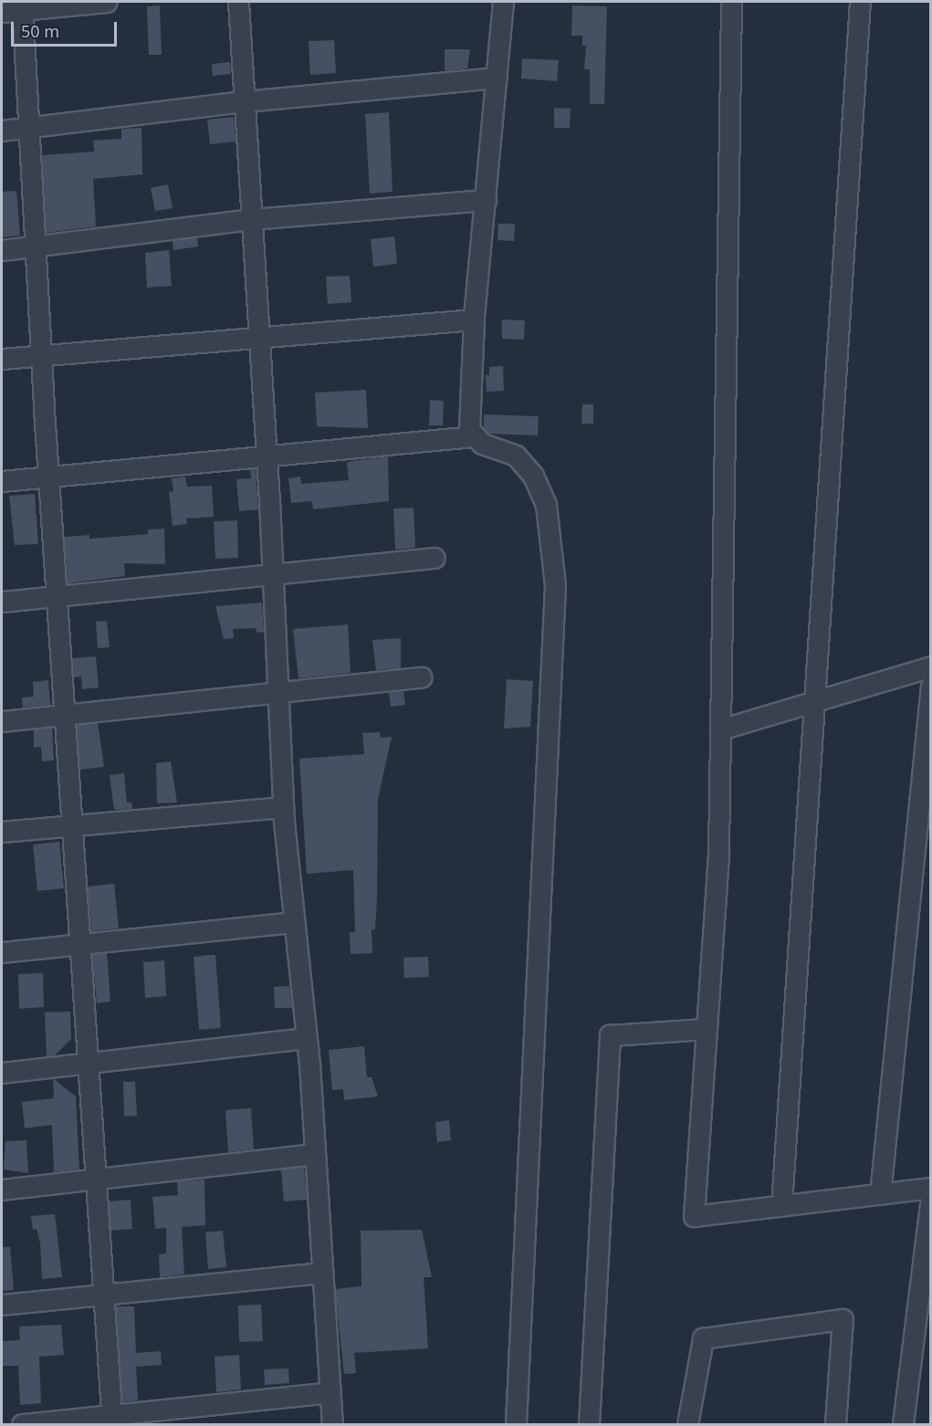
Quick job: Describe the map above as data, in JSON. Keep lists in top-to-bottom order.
{
  "scale_bar": "50 m"
}
